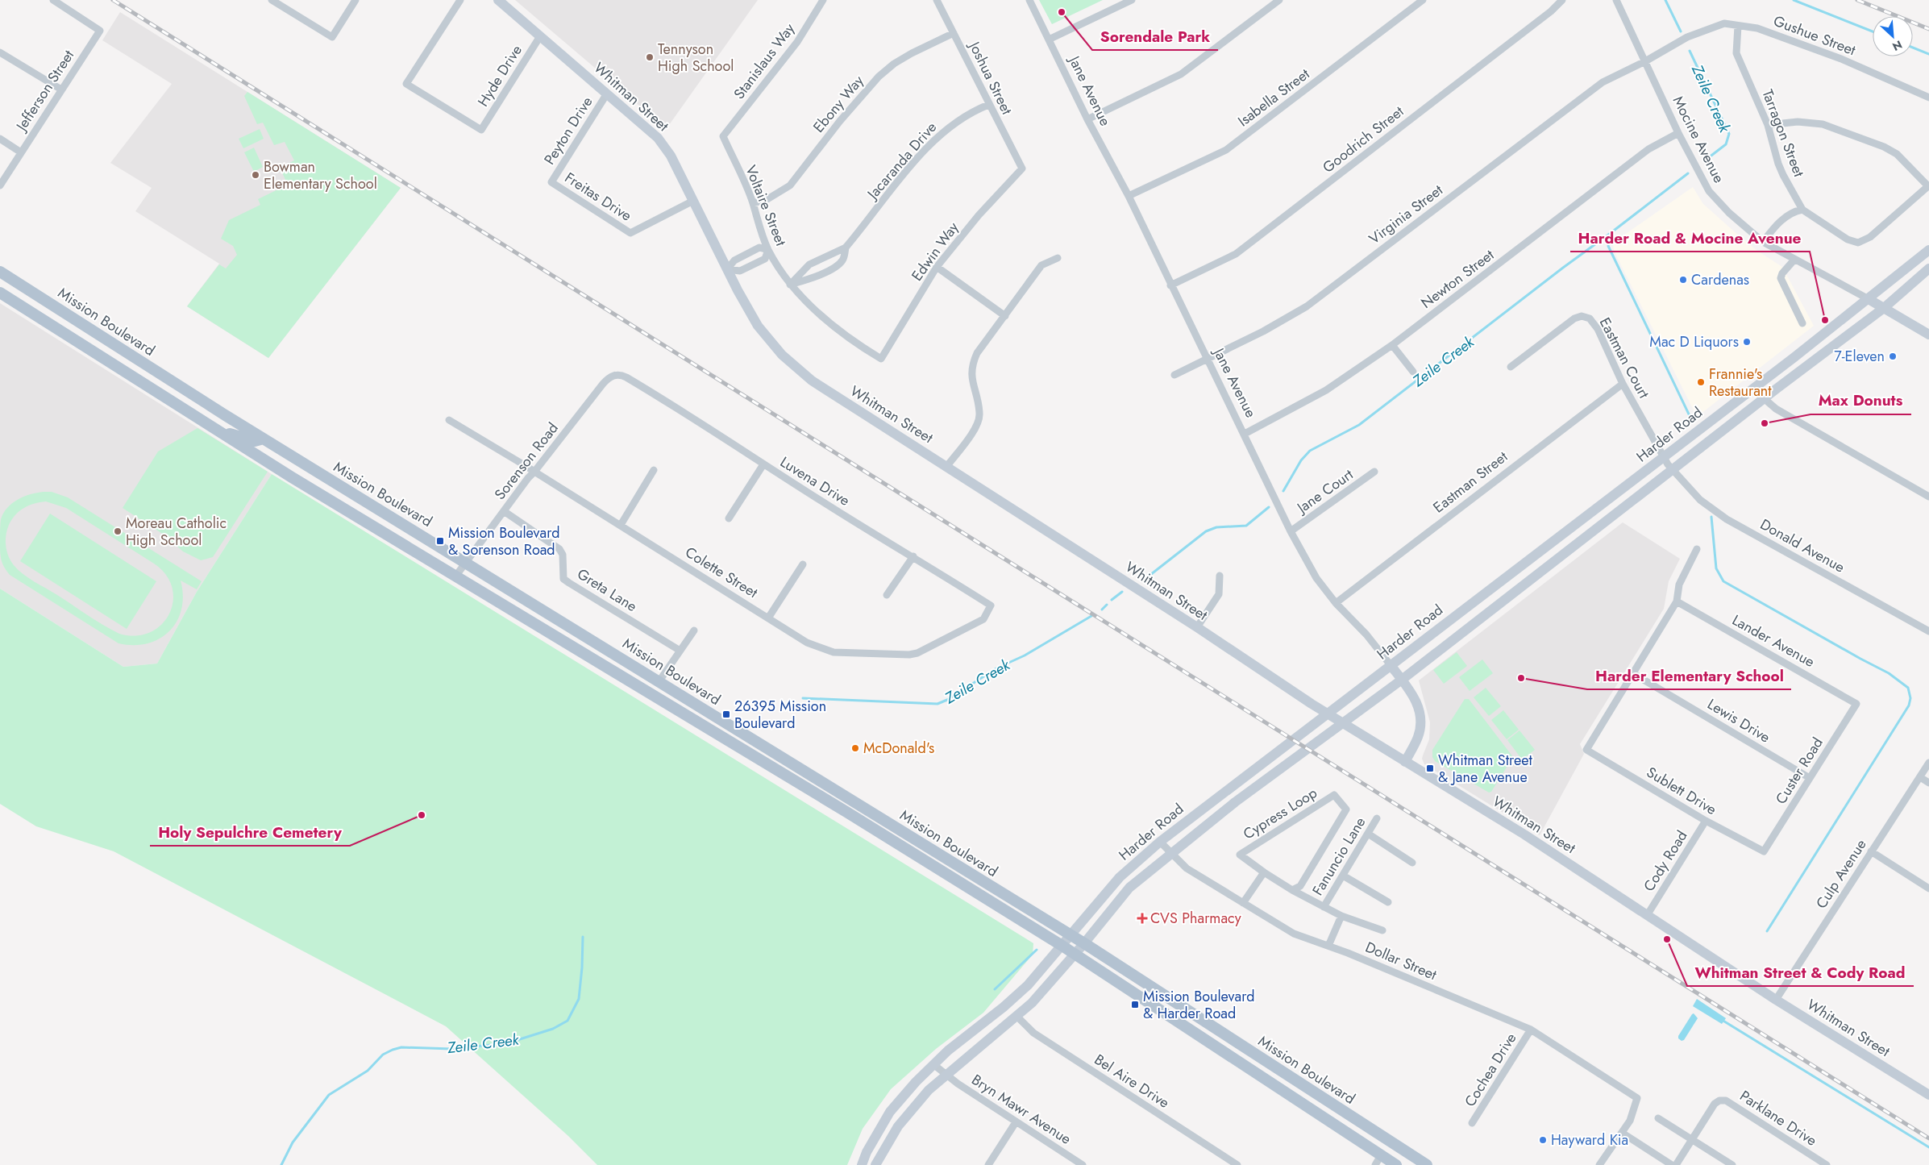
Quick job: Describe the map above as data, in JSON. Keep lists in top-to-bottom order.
{
  "streets": {
    "main road": ["Mission Boulevard"],
    "street": [
      "Gushue Street",
      "Stanislaus Way",
      "Hyde Drive",
      "Joshua Street",
      "Jefferson Street",
      "Jane Avenue",
      "Whitman Street",
      "Isabella Street",
      "Ebony Way",
      "Peyton Drive",
      "Tarragon Street",
      "Goodrich Street",
      "Mocine Avenue",
      "Jacaranda Drive",
      "Freitas Drive",
      "Voltaire Street",
      "Virginia Street",
      "Edwin Way",
      "Newton Street",
      "Eastman Court",
      "Harder Road",
      "Sorenson Road",
      "Luvena Drive",
      "Eastman Street",
      "Jane Court",
      "Donald Avenue",
      "Colette Street",
      "Greta Lane",
      "Lander Avenue",
      "Lewis Drive",
      "Custer Road",
      "Sublett Drive",
      "Cypress Loop",
      "Fanuncio Lane",
      "Cody Road",
      "Culp Avenue",
      "Dollar Street",
      "Cochea Drive",
      "Bel Aire Drive",
      "Bryn Mawr Avenue",
      "Parklane Drive"
    ]
  },
  "crossings": [
    ["Gushue Street", "Tarragon Street"],
    ["Gushue Street", "Virginia Street"],
    ["Stanislaus Way", "Voltaire Street"],
    ["Hyde Drive", "Whitman Street"],
    ["Joshua Street", "Ebony Way"],
    ["Joshua Street", "Jacaranda Drive"],
    ["Joshua Street", "Edwin Way"],
    ["Jane Avenue", "Whitman Street"],
    ["Jane Avenue", "Isabella Street"],
    ["Jane Avenue", "Goodrich Street"],
    ["Jane Avenue", "Virginia Street"],
    ["Jane Avenue", "Newton Street"],
    ["Jane Avenue", "Harder Road"],
    ["Jane Avenue", "Eastman Street"],
    ["Jane Avenue", "Jane Court"],
    ["Whitman Street", "Peyton Drive"],
    ["Whitman Street", "Freitas Drive"],
    ["Whitman Street", "Cody Road"],
    ["Whitman Street", "Culp Avenue"],
    ["Ebony Way", "Voltaire Street"],
    ["Peyton Drive", "Freitas Drive"],
    ["Mocine Avenue", "Virginia Street"],
    ["Mocine Avenue", "Newton Street"],
    ["Mocine Avenue", "Harder Road"],
    ["Jacaranda Drive", "Voltaire Street"],
    ["Voltaire Street", "Edwin Way"],
    ["Mission Boulevard", "Harder Road"],
    ["Mission Boulevard", "Sorenson Road"],
    ["Eastman Court", "Harder Road"],
    ["Eastman Court", "Eastman Street"],
    ["Eastman Court", "Donald Avenue"],
    ["Harder Road", "Donald Avenue"],
    ["Harder Road", "Dollar Street"],
    ["Harder Road", "Bel Aire Drive"],
    ["Harder Road", "Bryn Mawr Avenue"],
    ["Sorenson Road", "Luvena Drive"],
    ["Sorenson Road", "Colette Street"],
    ["Sorenson Road", "Greta Lane"],
    ["Luvena Drive", "Colette Street"],
    ["Lander Avenue", "Custer Road"],
    ["Lewis Drive", "Custer Road"],
    ["Lewis Drive", "Sublett Drive"],
    ["Custer Road", "Sublett Drive"],
    ["Sublett Drive", "Cody Road"],
    ["Dollar Street", "Cochea Drive"]
  ],
  "water": ["Zeile Creek"],
  "places": {
    "other": [
      "Sorendale Park",
      "Tennyson High School",
      "Bowman Elementary School",
      "Cardenas",
      "Harder Road & Mocine Avenue",
      "Mac D Liquors",
      "7-Eleven",
      "Frannie's Restaurant",
      "Max Donuts",
      "Moreau Catholic High School",
      "Harder Elementary School",
      "McDonald's",
      "Holy Sepulchre Cemetery",
      "Whitman Street & Cody Road",
      "Hayward Kia"
    ],
    "transit": [
      "Mission Boulevard & Sorenson Road",
      "26395 Mission Boulevard",
      "Whitman Street & Jane Avenue",
      "Mission Boulevard & Harder Road"
    ],
    "health": ["CVS Pharmacy"]
  },
  "north": "bottom right"
}
